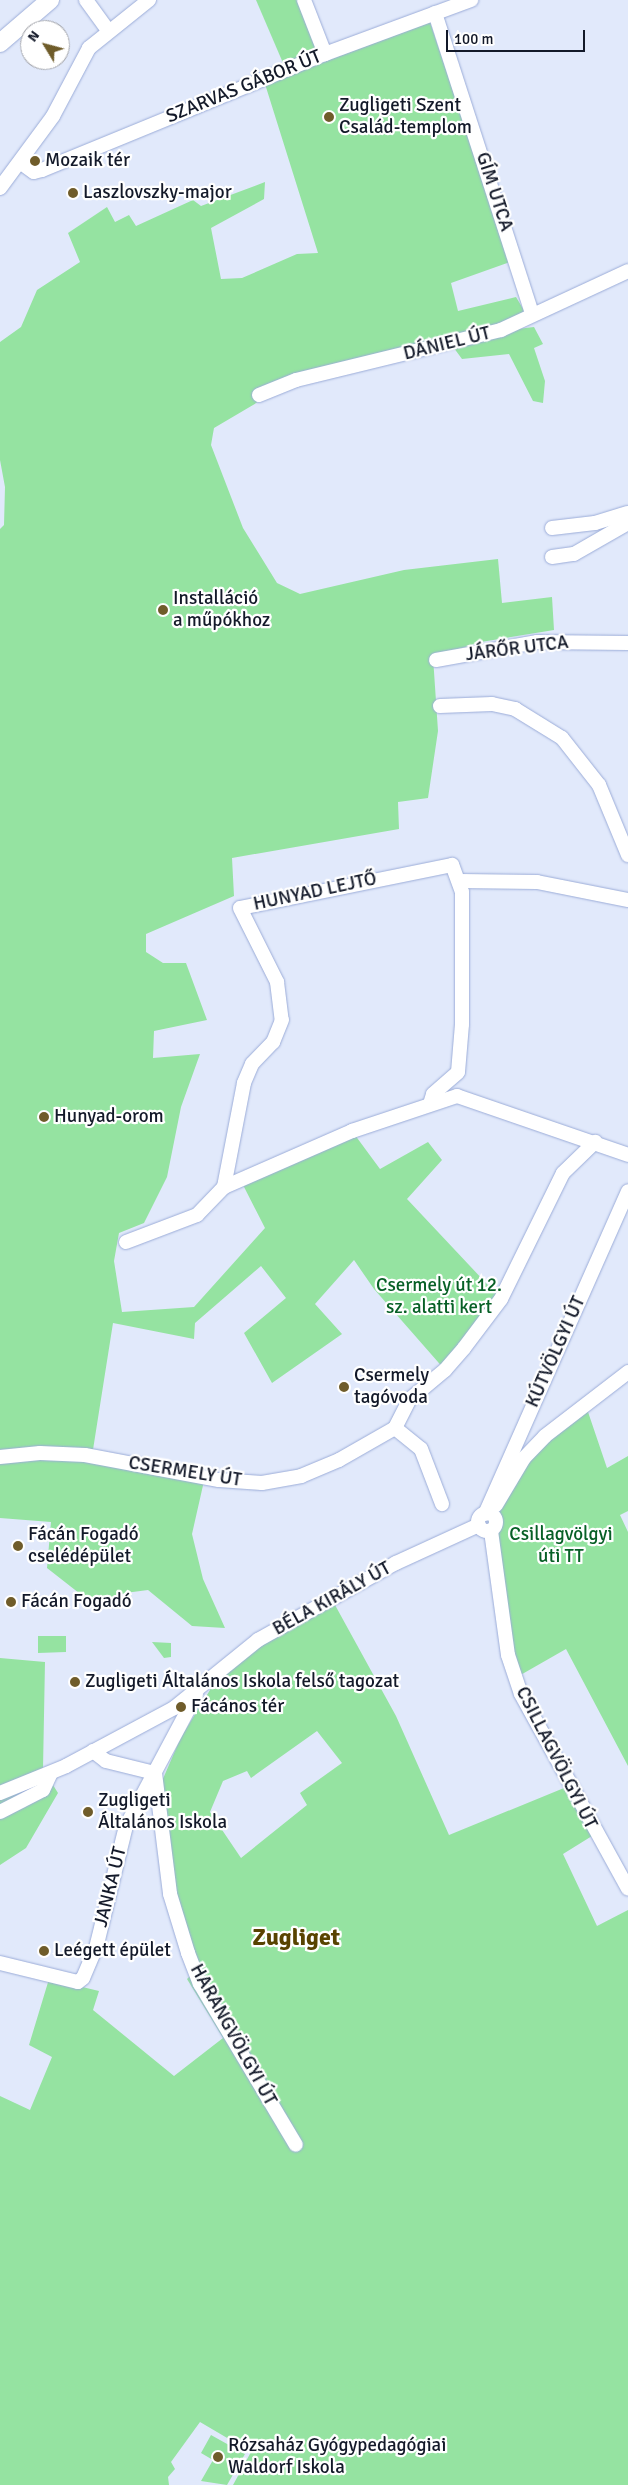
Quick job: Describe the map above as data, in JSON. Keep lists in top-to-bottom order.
{
  "streets": {
    "street": [
      "SZARVAS GÁBOR ÚT",
      "GÍM UTCA",
      "DÁNIEL ÚT",
      "JÁRŐR UTCA",
      "HUNYAD LEJTŐ",
      "KÚTVÖLGYI ÚT",
      "CSERMELY ÚT",
      "BÉLA KIRÁLY ÚT",
      "CSILLAGVÖLGYI ÚT",
      "JANKA ÚT",
      "HARANGVÖLGYI ÚT"
    ]
  },
  "crossings": [
    ["SZARVAS GÁBOR ÚT", "GÍM UTCA"],
    ["GÍM UTCA", "DÁNIEL ÚT"],
    ["KÚTVÖLGYI ÚT", "BÉLA KIRÁLY ÚT"],
    ["KÚTVÖLGYI ÚT", "CSILLAGVÖLGYI ÚT"],
    ["BÉLA KIRÁLY ÚT", "CSILLAGVÖLGYI ÚT"],
    ["JANKA ÚT", "HARANGVÖLGYI ÚT"]
  ],
  "districts": ["Zugliget"],
  "parks": ["Csermely út 12. sz. alatti kert", "Csillagvölgyi úti TT"],
  "places": [
    "Zugligeti Szent Család-templom",
    "Mozaik tér",
    "Laszlovszky-major",
    "Installáció a műpókhoz",
    "Hunyad-orom",
    "Csermely tagóvoda",
    "Fácán Fogadó cselédépület",
    "Fácán Fogadó",
    "Zugligeti Általános Iskola felső tagozat",
    "Fácános tér",
    "Zugligeti Általános Iskola",
    "Leégett épület",
    "Rózsaház Gyógypedagógiai Waldorf Iskola"
  ],
  "scale_bar": "100 m",
  "north": "top left"
}
